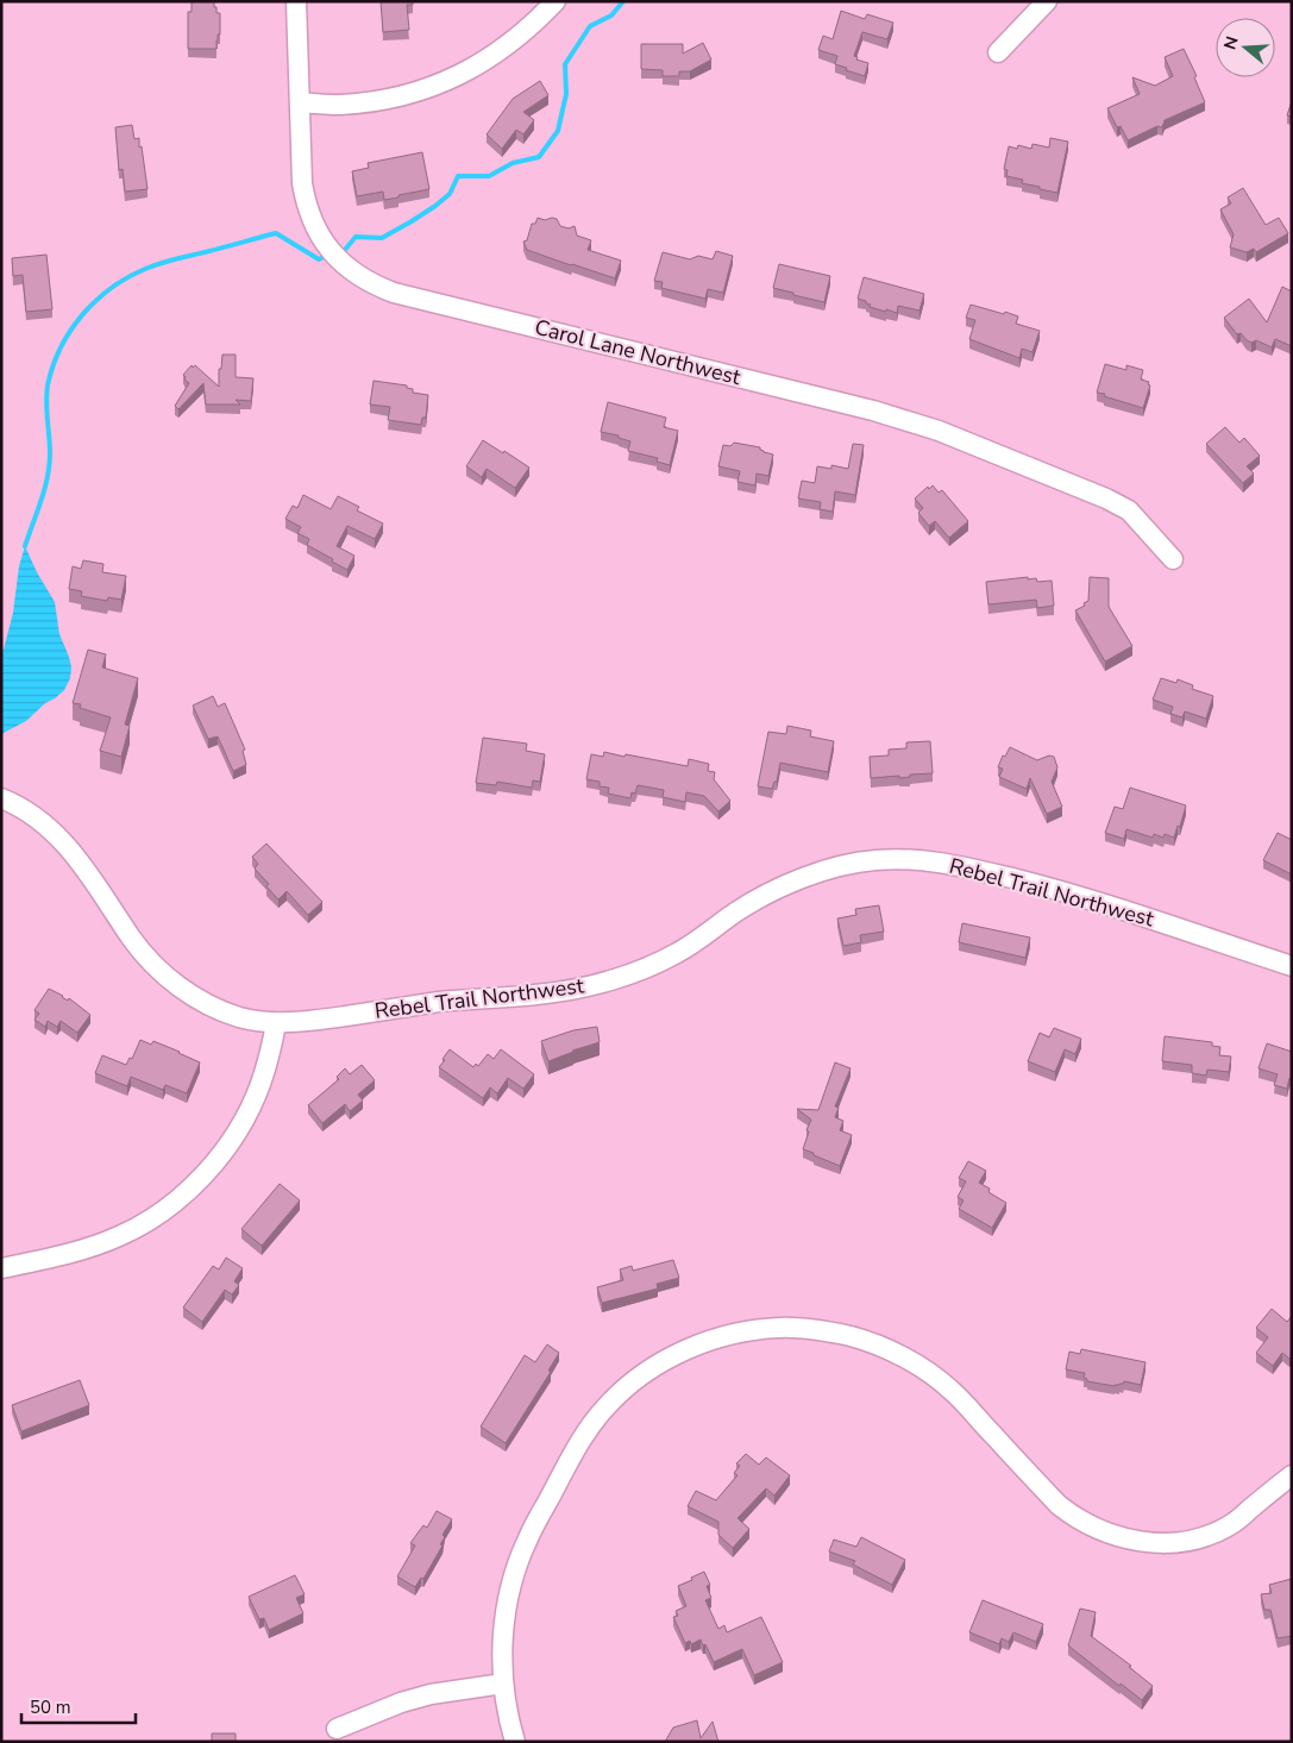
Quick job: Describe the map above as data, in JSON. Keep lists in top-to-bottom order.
{
  "streets": {
    "street": ["Carol Lane Northwest", "Rebel Trail Northwest"]
  },
  "scale_bar": "50 m",
  "north": "left"
}
